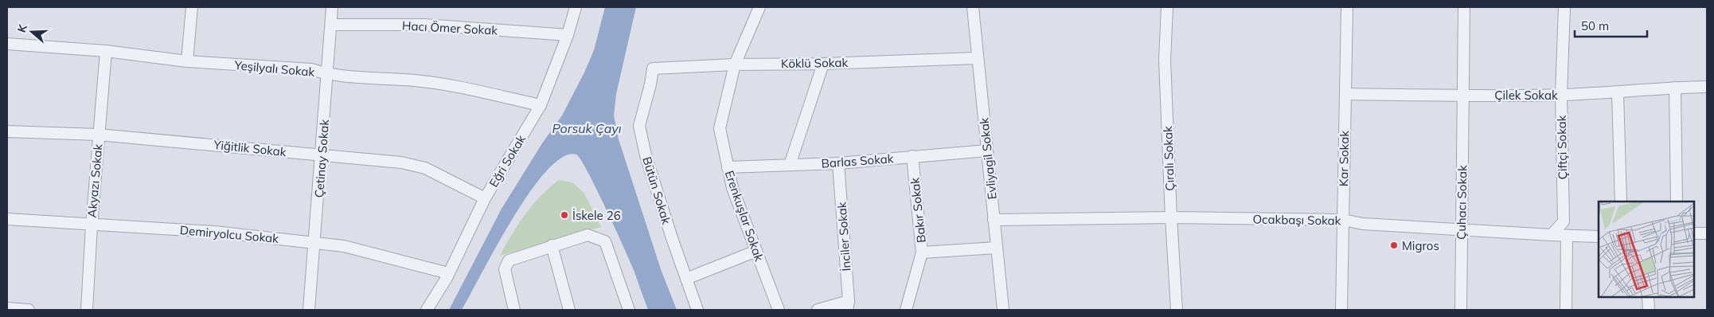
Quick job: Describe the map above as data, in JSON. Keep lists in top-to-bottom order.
{
  "streets": {
    "street": [
      "Hacı Ömer Sokak",
      "Köklü Sokak",
      "Yeşilyalı Sokak",
      "Çilek Sokak",
      "Çiftçi Sokak",
      "Yiğitlik Sokak",
      "Çetinay Sokak",
      "Evliyagil Sokak",
      "Çıralı Sokak",
      "Kar Sokak",
      "Eğri Sokak",
      "Barlas Sokak",
      "Akyazı Sokak",
      "Bütün Sokak",
      "Çuhacı Sokak",
      "Bakır Sokak",
      "Erenkuşlar Sokak",
      "Ocakbaşı Sokak",
      "Demiryolcu Sokak",
      "İnciler Sokak"
    ]
  },
  "crossings": [
    ["Hacı Ömer Sokak", "Çetinay Sokak"],
    ["Hacı Ömer Sokak", "Eğri Sokak"],
    ["Köklü Sokak", "Evliyagil Sokak"],
    ["Köklü Sokak", "Bütün Sokak"],
    ["Köklü Sokak", "Erenkuşlar Sokak"],
    ["Yeşilyalı Sokak", "Çetinay Sokak"],
    ["Yeşilyalı Sokak", "Eğri Sokak"],
    ["Yeşilyalı Sokak", "Akyazı Sokak"],
    ["Çilek Sokak", "Çiftçi Sokak"],
    ["Çilek Sokak", "Kar Sokak"],
    ["Çilek Sokak", "Çuhacı Sokak"],
    ["Çiftçi Sokak", "Ocakbaşı Sokak"],
    ["Yiğitlik Sokak", "Çetinay Sokak"],
    ["Yiğitlik Sokak", "Eğri Sokak"],
    ["Yiğitlik Sokak", "Akyazı Sokak"],
    ["Çetinay Sokak", "Demiryolcu Sokak"],
    ["Evliyagil Sokak", "Barlas Sokak"],
    ["Evliyagil Sokak", "Ocakbaşı Sokak"],
    ["Çıralı Sokak", "Ocakbaşı Sokak"],
    ["Kar Sokak", "Ocakbaşı Sokak"],
    ["Eğri Sokak", "Demiryolcu Sokak"],
    ["Barlas Sokak", "Bakır Sokak"],
    ["Barlas Sokak", "Erenkuşlar Sokak"],
    ["Barlas Sokak", "İnciler Sokak"],
    ["Akyazı Sokak", "Demiryolcu Sokak"],
    ["Çuhacı Sokak", "Ocakbaşı Sokak"]
  ],
  "water": ["Porsuk Çayı"],
  "places": ["İskele 26", "Migros"],
  "scale_bar": "50 m",
  "north": "left"
}
